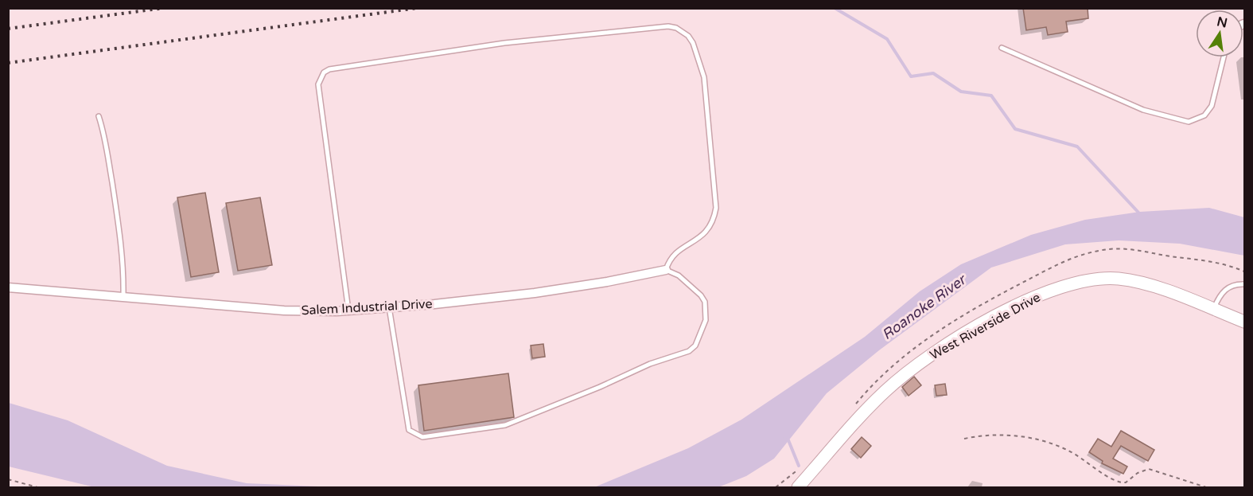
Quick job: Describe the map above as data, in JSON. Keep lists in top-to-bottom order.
{
  "streets": {
    "street": ["Salem Industrial Drive", "West Riverside Drive"]
  },
  "water": ["Roanoke River"],
  "north": "top"
}
